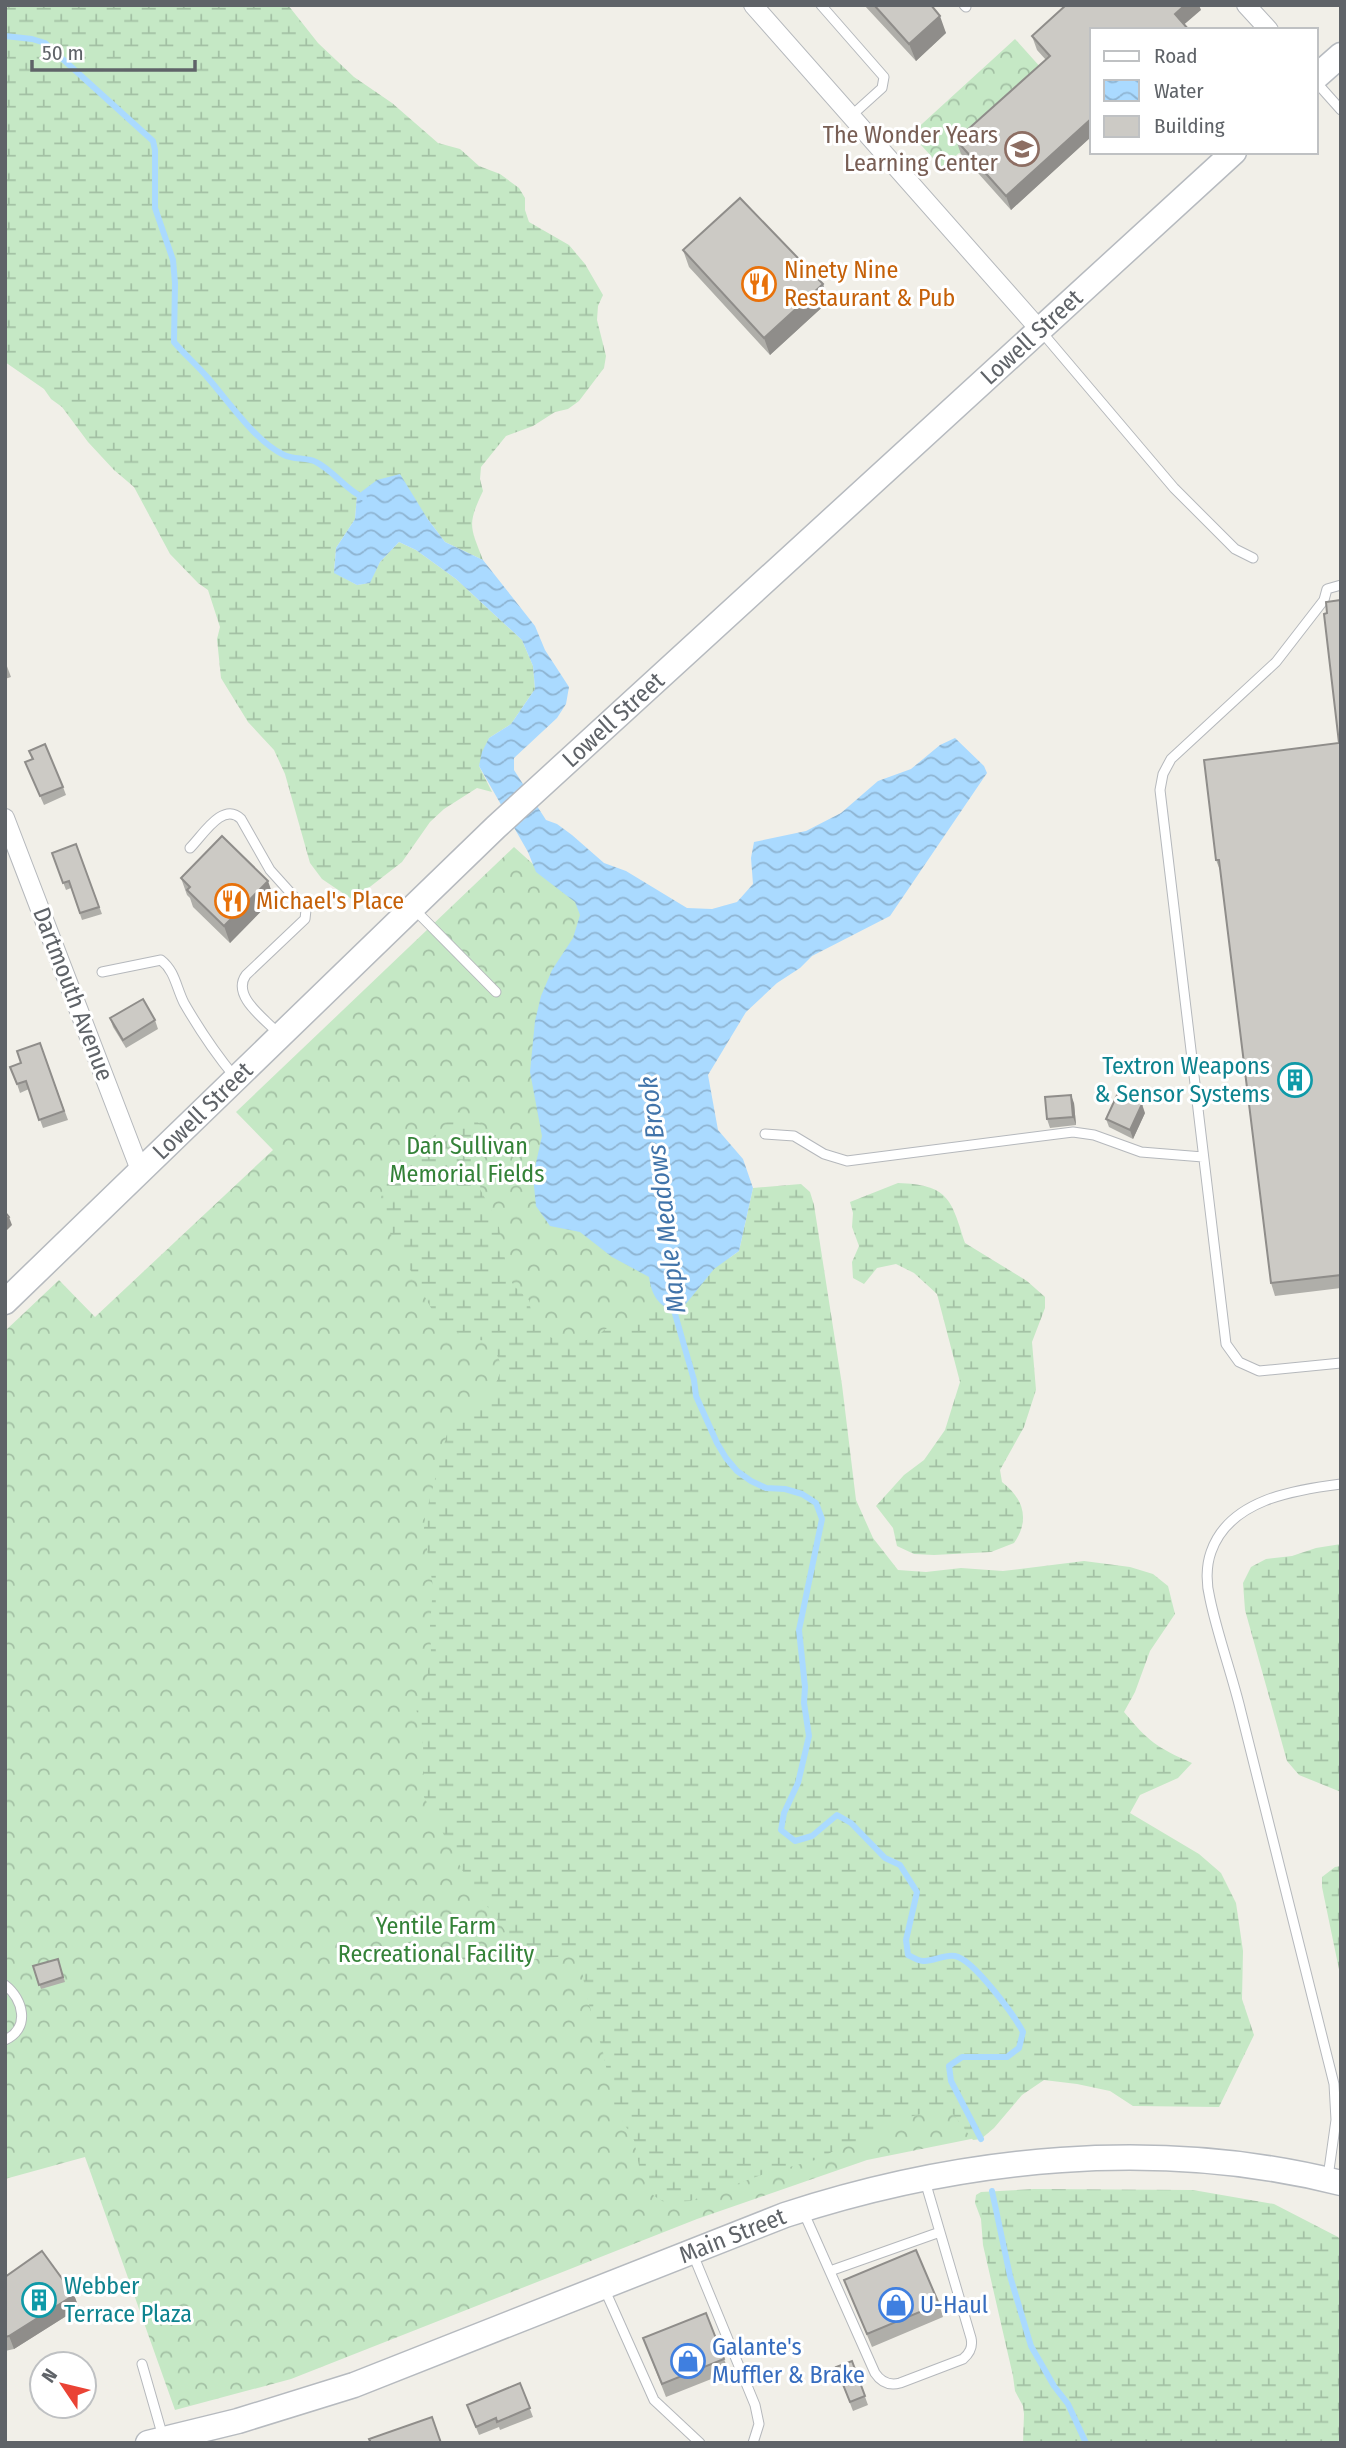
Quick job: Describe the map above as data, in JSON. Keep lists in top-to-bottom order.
{
  "streets": {
    "main road": ["Lowell Street", "Main Street"],
    "street": ["Dartmouth Avenue"]
  },
  "crossings": [
    ["Lowell Street", "Dartmouth Avenue"]
  ],
  "water": ["Maple Meadows Brook"],
  "parks": ["Dan Sullivan Memorial Fields", "Yentile Farm Recreational Facility"],
  "places": {
    "school or university": ["The Wonder Years Learning Center"],
    "restaurant": ["Ninety Nine Restaurant & Pub", "Michael's Place"],
    "building": ["Textron Weapons & Sensor Systems", "Webber Terrace Plaza"],
    "shop": ["U-Haul", "Galante's Muffler & Brake"]
  },
  "legend": ["Road", "Water", "Building"],
  "scale_bar": "50 m",
  "north": "top left"
}
